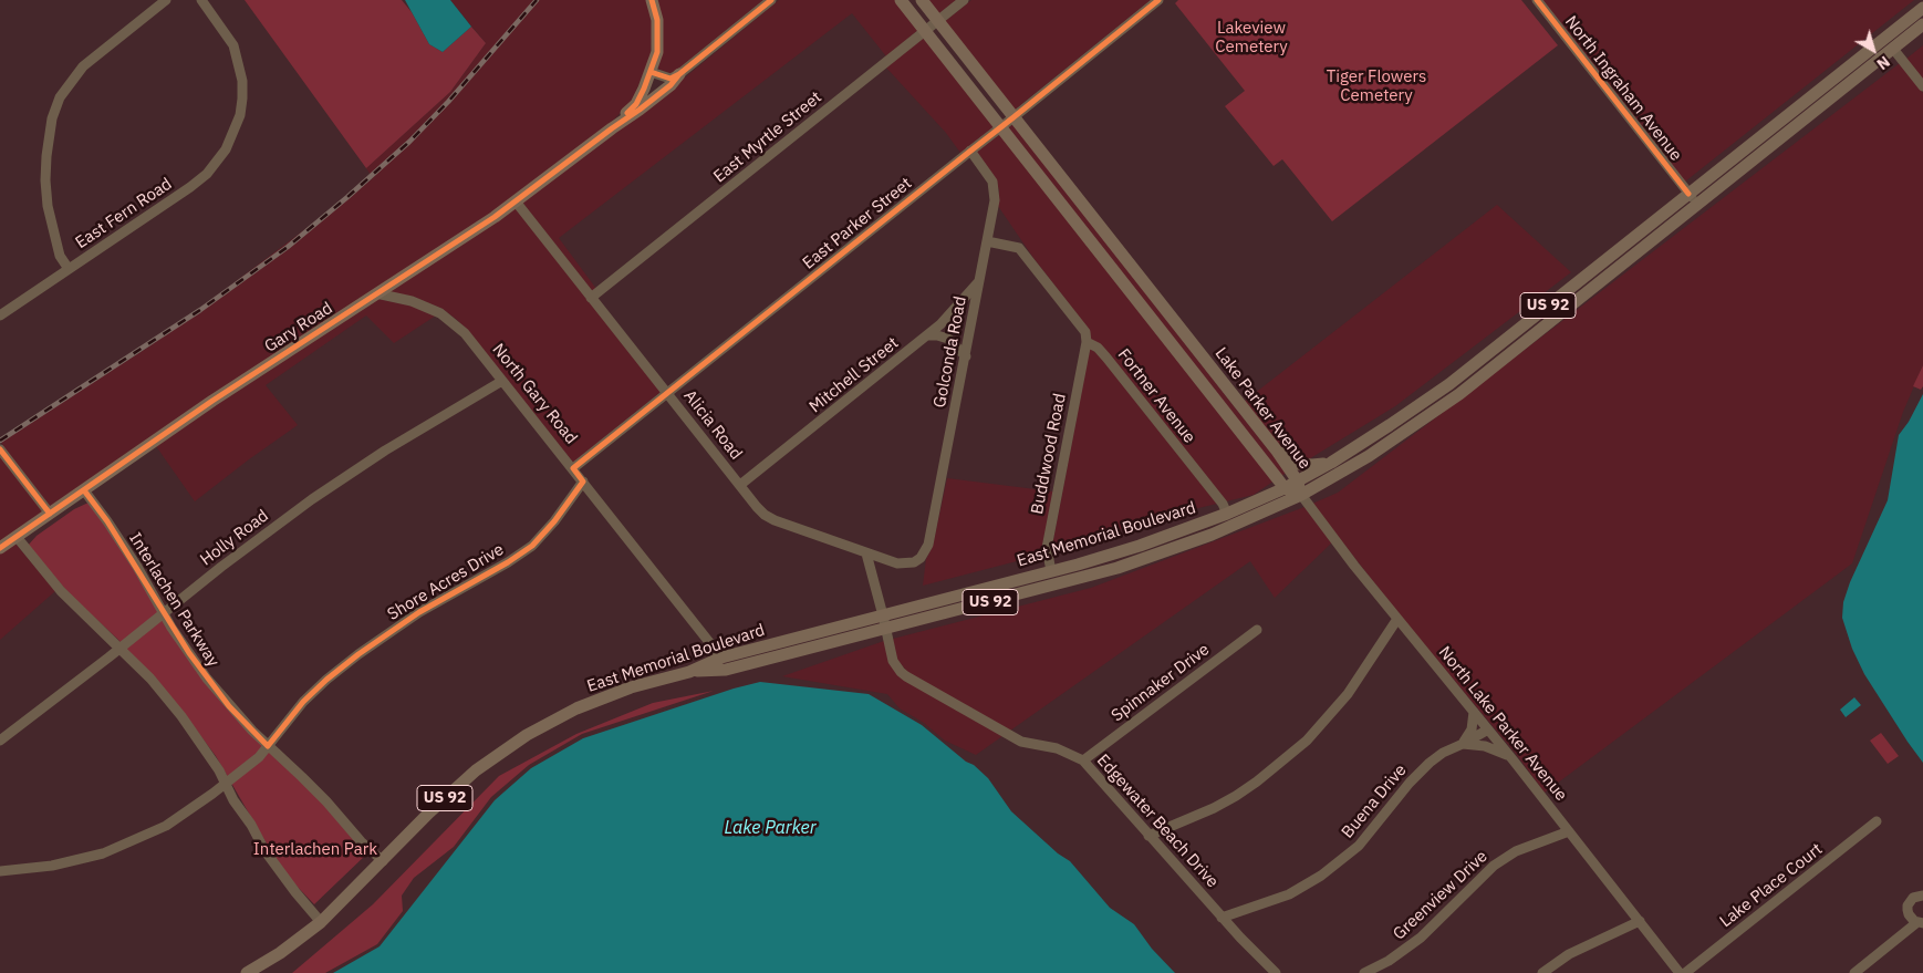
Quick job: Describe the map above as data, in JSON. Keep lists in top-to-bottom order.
{
  "streets": {
    "main road": [
      "US 92",
      "Gary Road",
      "Lake Parker Avenue",
      "East Memorial Boulevard"
    ],
    "street": [
      "North Ingraham Avenue",
      "East Myrtle Street",
      "East Fern Road",
      "East Parker Street",
      "Golconda Road",
      "Mitchell Street",
      "North Gary Road",
      "Fortner Avenue",
      "Alicia Road",
      "Buddwood Road",
      "Holly Road",
      "Shore Acres Drive",
      "Interlachen Parkway",
      "Spinnaker Drive",
      "North Lake Parker Avenue",
      "Buena Drive",
      "Edgewater Beach Drive",
      "Lake Place Court",
      "Greenview Drive"
    ]
  },
  "crossings": [
    ["North Ingraham Avenue", "East Memorial Boulevard"],
    ["East Myrtle Street", "Lake Parker Avenue"],
    ["East Myrtle Street", "Alicia Road"],
    ["East Parker Street", "Golconda Road"],
    ["East Parker Street", "North Gary Road"],
    ["East Parker Street", "Lake Parker Avenue"],
    ["East Parker Street", "Alicia Road"],
    ["Gary Road", "North Gary Road"],
    ["Gary Road", "Alicia Road"],
    ["Gary Road", "Interlachen Parkway"],
    ["Golconda Road", "Mitchell Street"],
    ["Golconda Road", "Fortner Avenue"],
    ["Golconda Road", "Alicia Road"],
    ["Mitchell Street", "Alicia Road"],
    ["North Gary Road", "East Memorial Boulevard"],
    ["North Gary Road", "Holly Road"],
    ["North Gary Road", "Shore Acres Drive"],
    ["Fortner Avenue", "Buddwood Road"],
    ["Fortner Avenue", "East Memorial Boulevard"],
    ["Lake Parker Avenue", "East Memorial Boulevard"],
    ["Lake Parker Avenue", "North Lake Parker Avenue"],
    ["Alicia Road", "Edgewater Beach Drive"],
    ["Buddwood Road", "East Memorial Boulevard"],
    ["East Memorial Boulevard", "Interlachen Parkway"],
    ["East Memorial Boulevard", "North Lake Parker Avenue"],
    ["East Memorial Boulevard", "Edgewater Beach Drive"],
    ["Holly Road", "Interlachen Parkway"],
    ["Shore Acres Drive", "Interlachen Parkway"],
    ["Spinnaker Drive", "Edgewater Beach Drive"],
    ["North Lake Parker Avenue", "Buena Drive"],
    ["North Lake Parker Avenue", "Greenview Drive"],
    ["Buena Drive", "Edgewater Beach Drive"]
  ],
  "water": ["Lake Parker"],
  "parks": ["Lakeview Cemetery", "Tiger Flowers Cemetery", "Interlachen Park"],
  "north": "bottom right"
}
